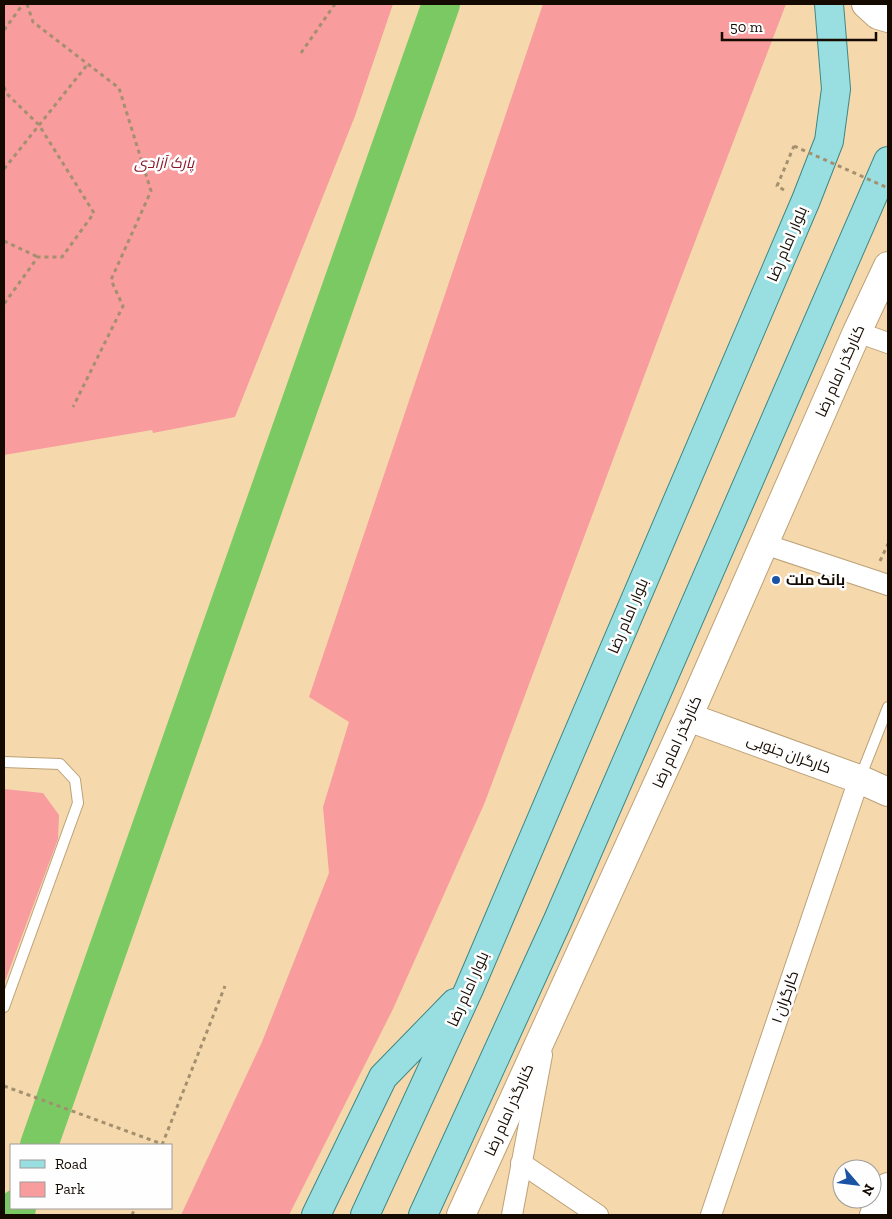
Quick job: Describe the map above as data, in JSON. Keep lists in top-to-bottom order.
{
  "streets": {
    "main road": ["بلوار امام رضا"],
    "street": ["کنارگذر امام رضا", "کارگران جنوبی", "کارگران ۱"]
  },
  "crossings": [
    ["کنارگذر امام رضا", "کارگران جنوبی"],
    ["کارگران جنوبی", "کارگران ۱"]
  ],
  "parks": ["پارک آزادی"],
  "places": ["بانک ملت"],
  "legend": ["Road", "Park"],
  "scale_bar": "50 m",
  "north": "bottom right"
}
